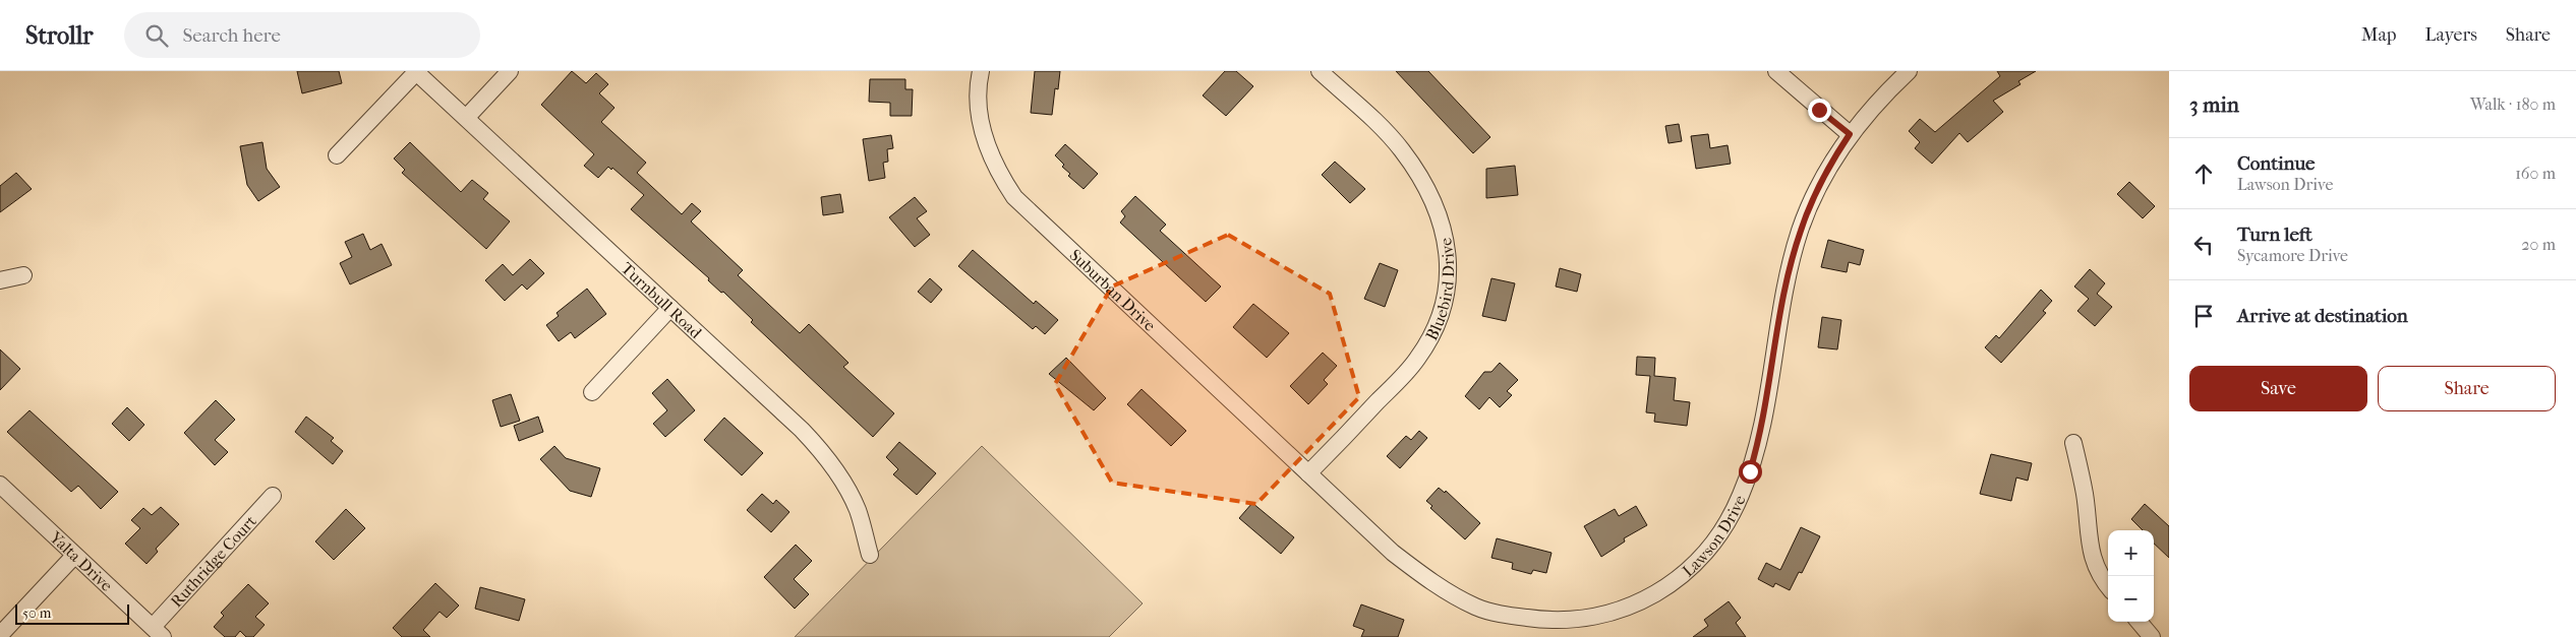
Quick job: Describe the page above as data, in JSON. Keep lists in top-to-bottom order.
{
  "streets": {
    "street": [
      "Bluebird Drive",
      "Suburban Drive",
      "Turnbull Road",
      "Lawson Drive",
      "Yalta Drive",
      "Ruthridge Court"
    ]
  },
  "crossings": [
    ["Bluebird Drive", "Suburban Drive"],
    ["Bluebird Drive", "Lawson Drive"],
    ["Suburban Drive", "Lawson Drive"],
    ["Yalta Drive", "Ruthridge Court"]
  ],
  "scale_bar": "50 m",
  "page": {
    "header": "Strollr",
    "search": "Search here",
    "nav": ["Map", "Layers", "Share"],
    "heading": ["3 min", "Walk · 180 m"],
    "list": [
      ["Continue", "Lawson Drive", "160 m"],
      ["Turn left", "Sycamore Drive", "20 m"],
      "Arrive at destination"
    ],
    "buttons": ["Save", "Share"],
    "map_buttons": ["+", "−"],
    "scale": "50 m"
  }
}
